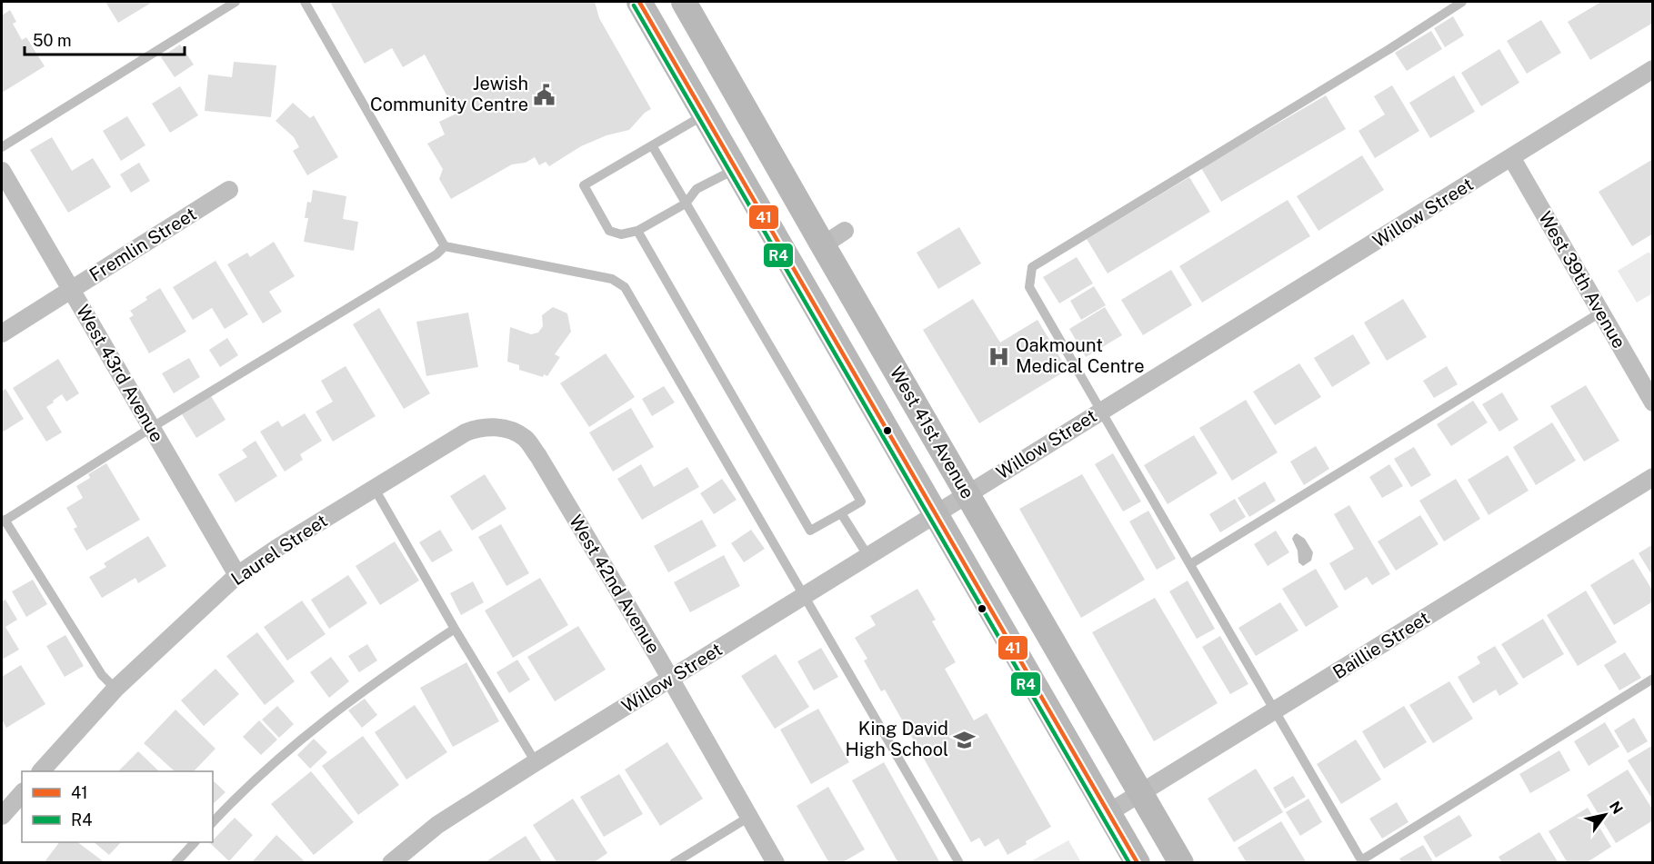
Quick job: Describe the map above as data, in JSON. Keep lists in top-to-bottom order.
{
  "streets": {
    "main road": ["West 41st Avenue"],
    "street": [
      "Willow Street",
      "Fremlin Street",
      "West 39th Avenue",
      "West 43rd Avenue",
      "Laurel Street",
      "West 42nd Avenue",
      "Baillie Street"
    ]
  },
  "crossings": [
    ["Willow Street", "West 39th Avenue"],
    ["Willow Street", "West 41st Avenue"],
    ["Willow Street", "West 42nd Avenue"],
    ["Fremlin Street", "West 43rd Avenue"],
    ["West 43rd Avenue", "Laurel Street"],
    ["West 41st Avenue", "Baillie Street"],
    ["Laurel Street", "West 42nd Avenue"]
  ],
  "places": {
    "public building": ["Jewish Community Centre"],
    "hospital": ["Oakmount Medical Centre"],
    "school or university": ["King David High School"]
  },
  "lines": ["transit line 41", "transit line R4"],
  "legend": ["41", "R4"],
  "scale_bar": "50 m",
  "north": "top right"
}
